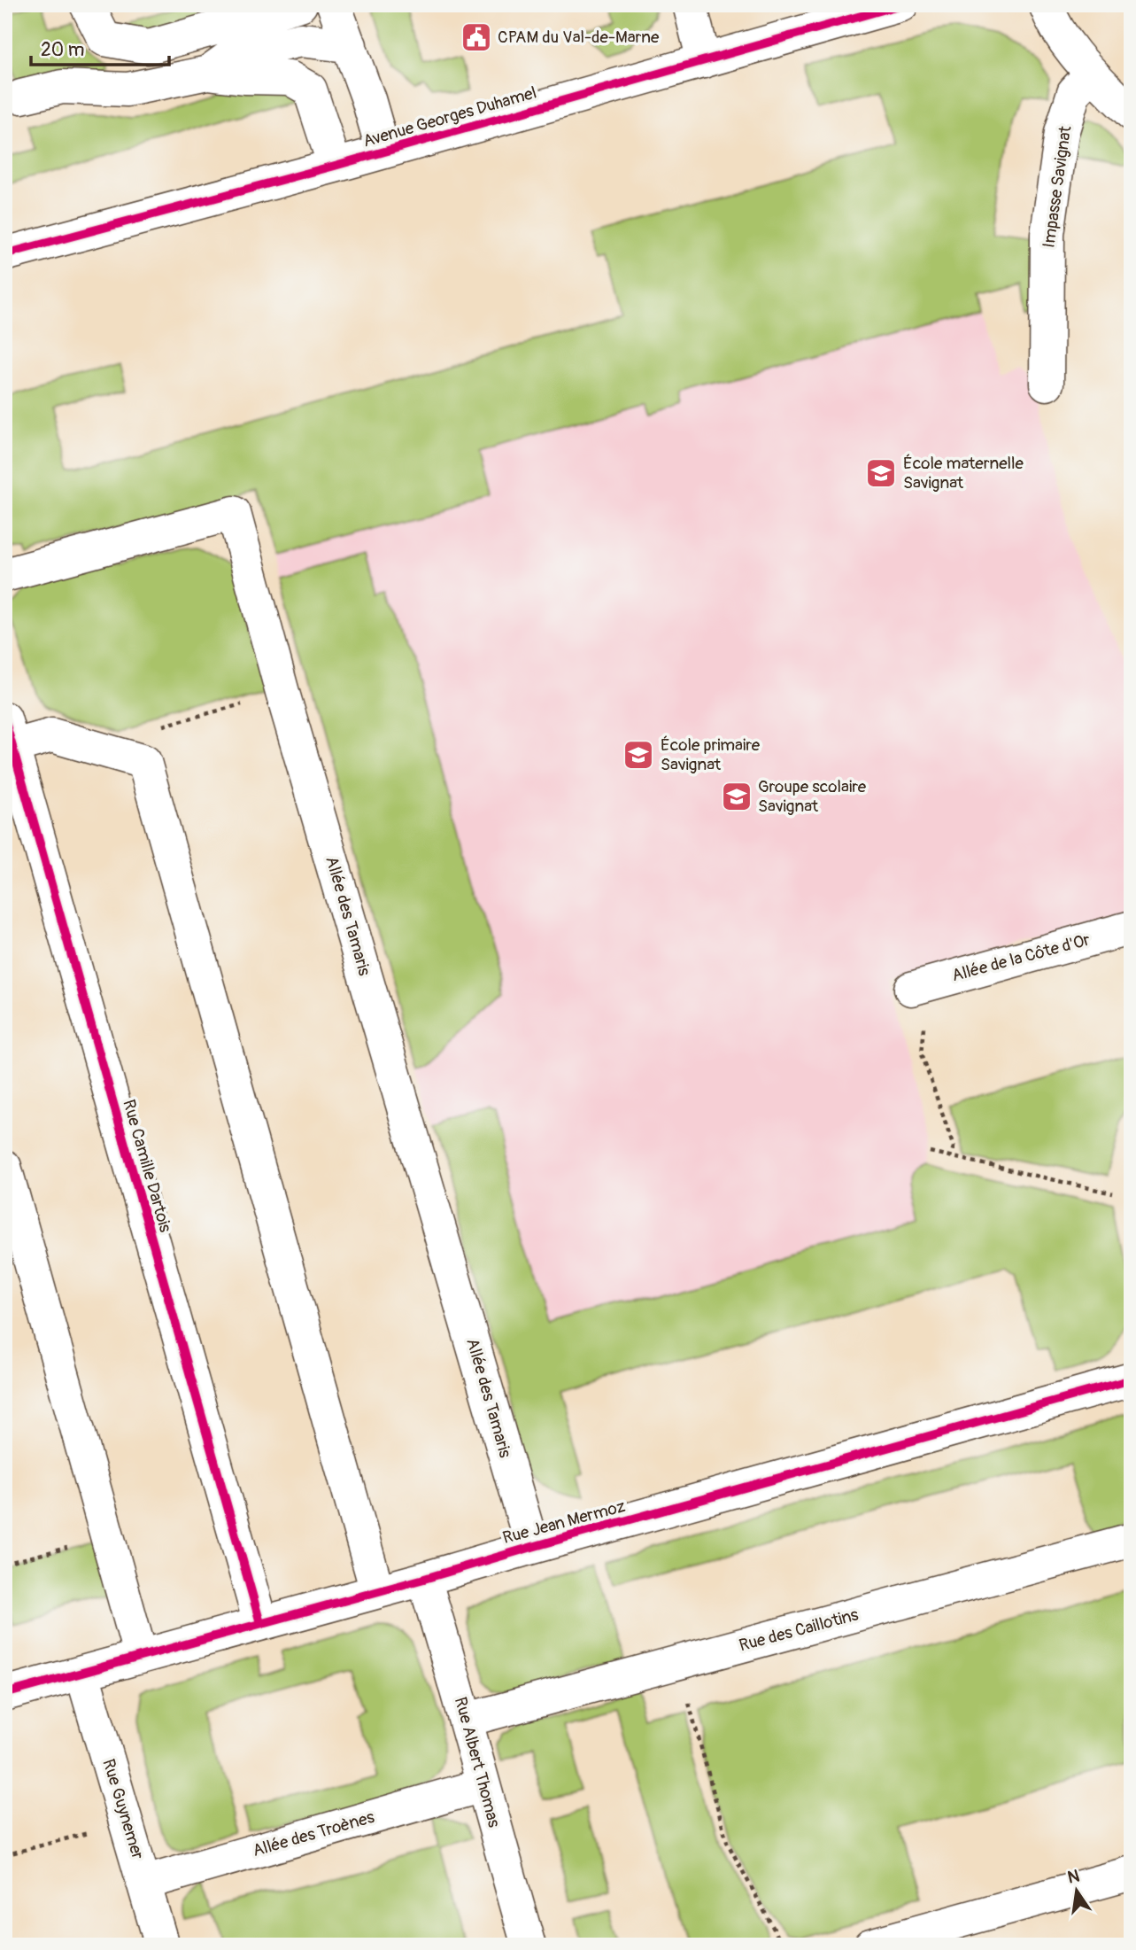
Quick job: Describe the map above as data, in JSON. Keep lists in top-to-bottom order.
{
  "streets": {
    "street": [
      "Avenue Georges Duhamel",
      "Impasse Savignat",
      "Allée des Tamaris",
      "Allée de la Côte d'Or",
      "Rue Camille Dartois",
      "Rue Jean Mermoz",
      "Rue des Caillotins",
      "Rue Albert Thomas",
      "Rue Guynemer",
      "Allée des Troènes"
    ]
  },
  "crossings": [
    ["Allée des Tamaris", "Rue Jean Mermoz"],
    ["Rue Camille Dartois", "Rue Jean Mermoz"],
    ["Rue Jean Mermoz", "Rue Albert Thomas"],
    ["Rue Jean Mermoz", "Rue Guynemer"],
    ["Rue des Caillotins", "Rue Albert Thomas"],
    ["Rue Albert Thomas", "Allée des Troènes"],
    ["Rue Guynemer", "Allée des Troènes"]
  ],
  "places": {
    "public building": ["CPAM du Val-de-Marne"],
    "school or university": ["École maternelle Savignat", "École primaire Savignat", "Groupe scolaire Savignat"]
  },
  "scale_bar": "20 m",
  "north": "top"
}
